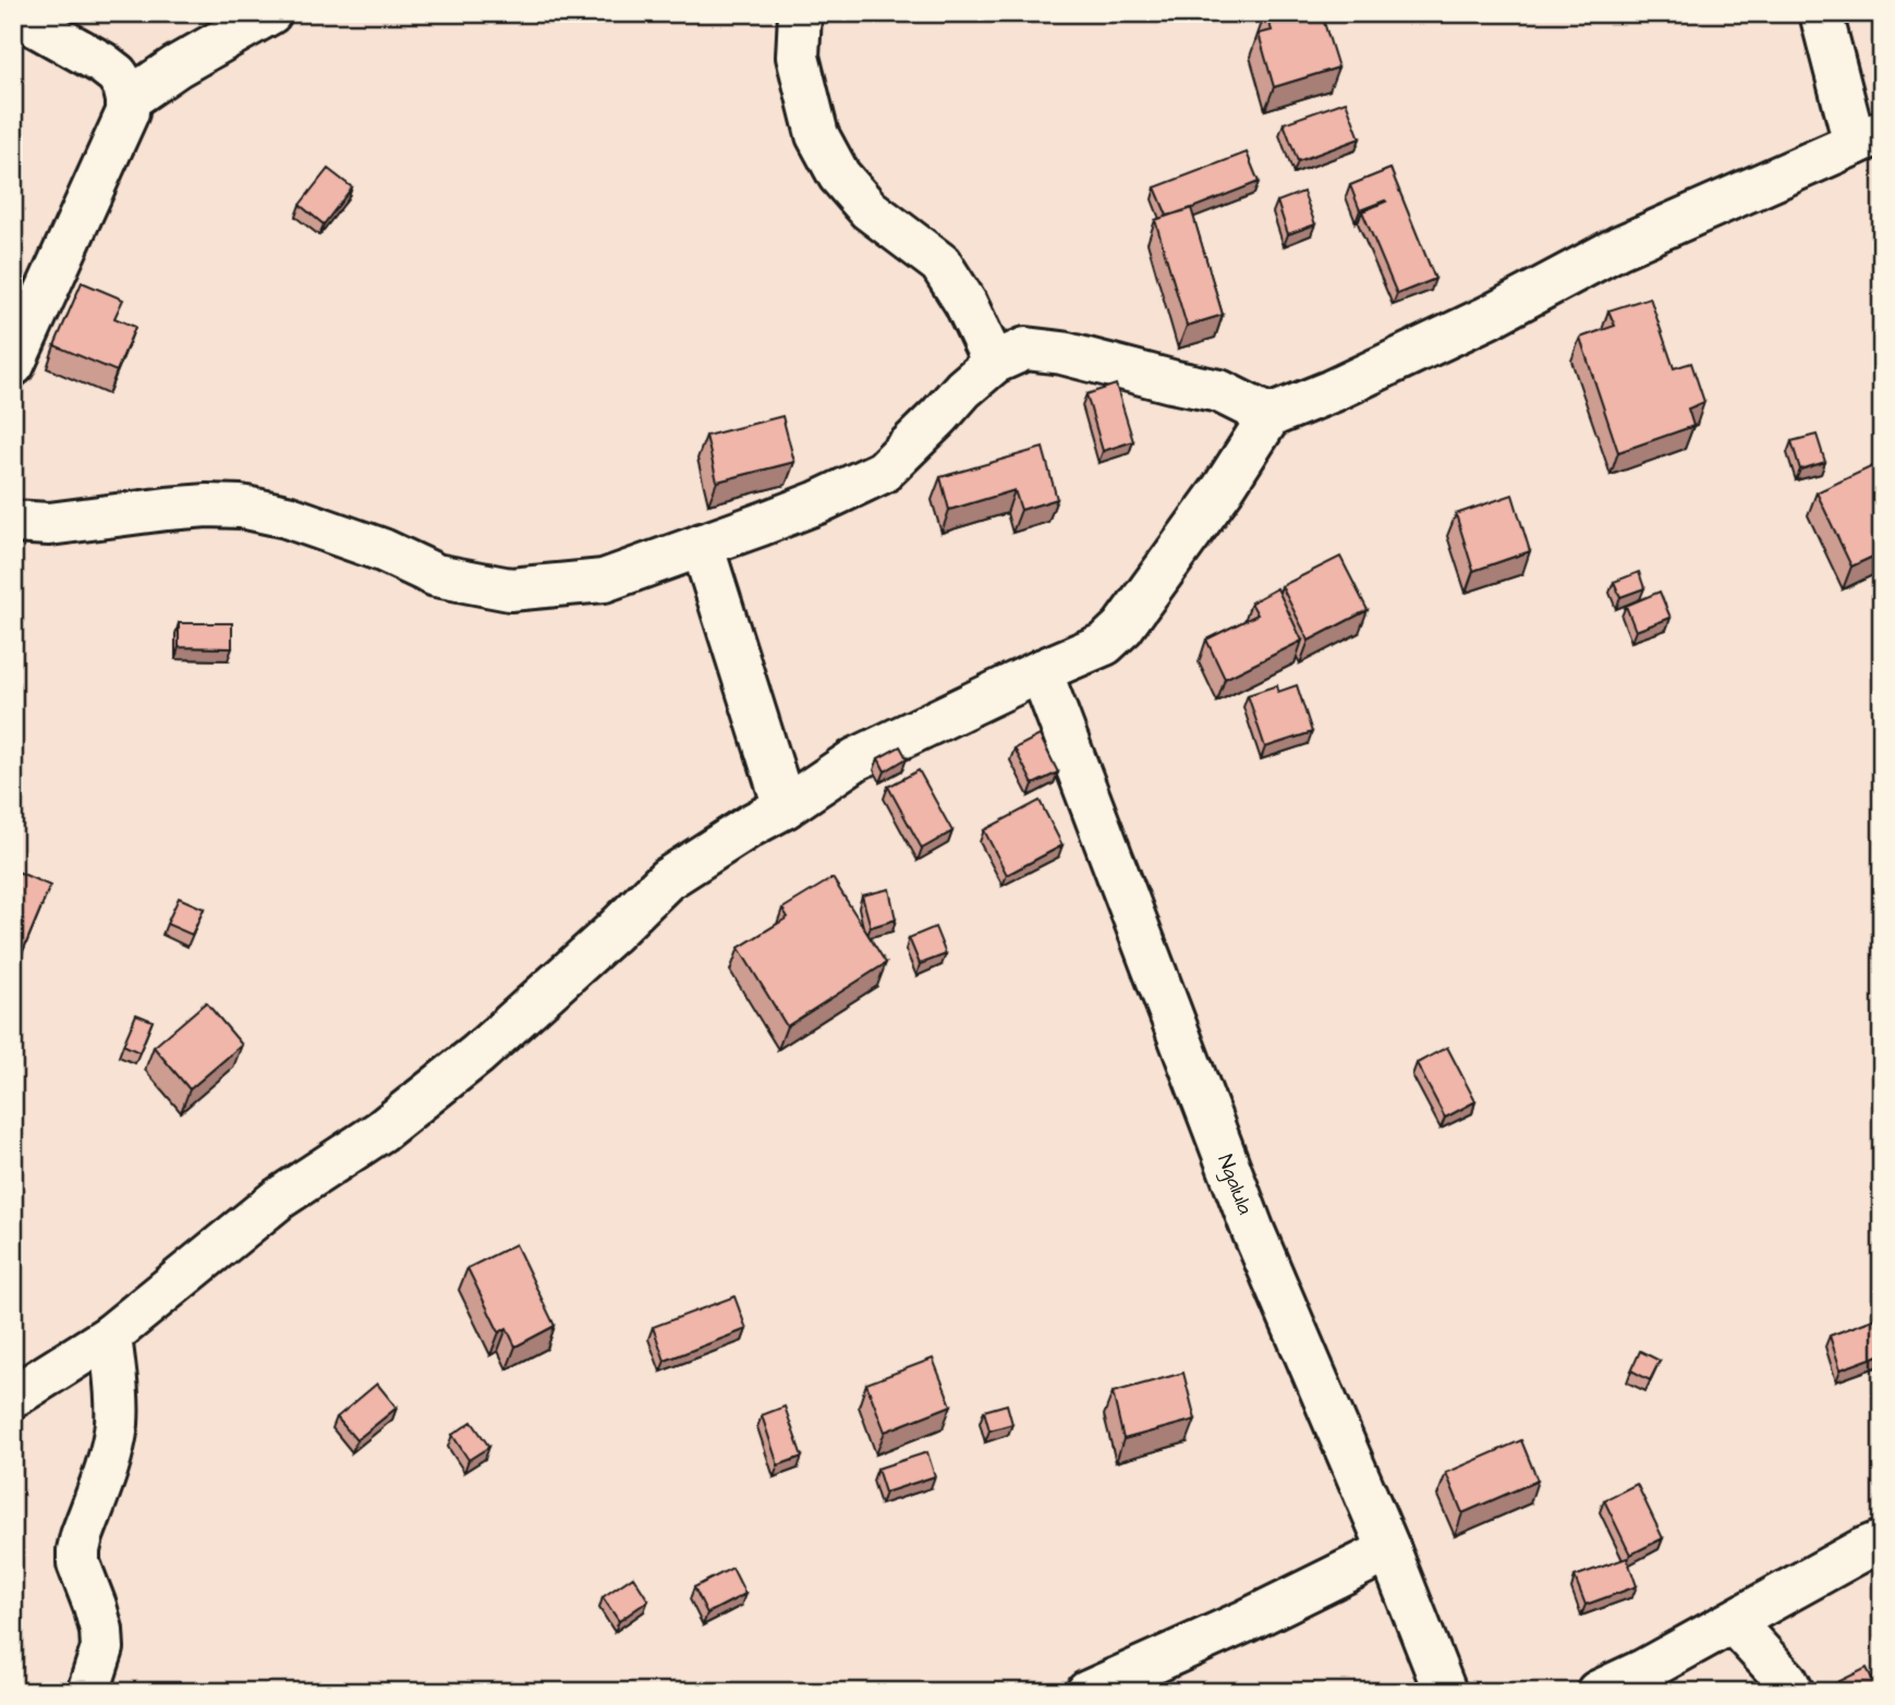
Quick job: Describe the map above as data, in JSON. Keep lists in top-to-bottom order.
{
  "streets": {
    "street": ["Ngalula"]
  }
}
